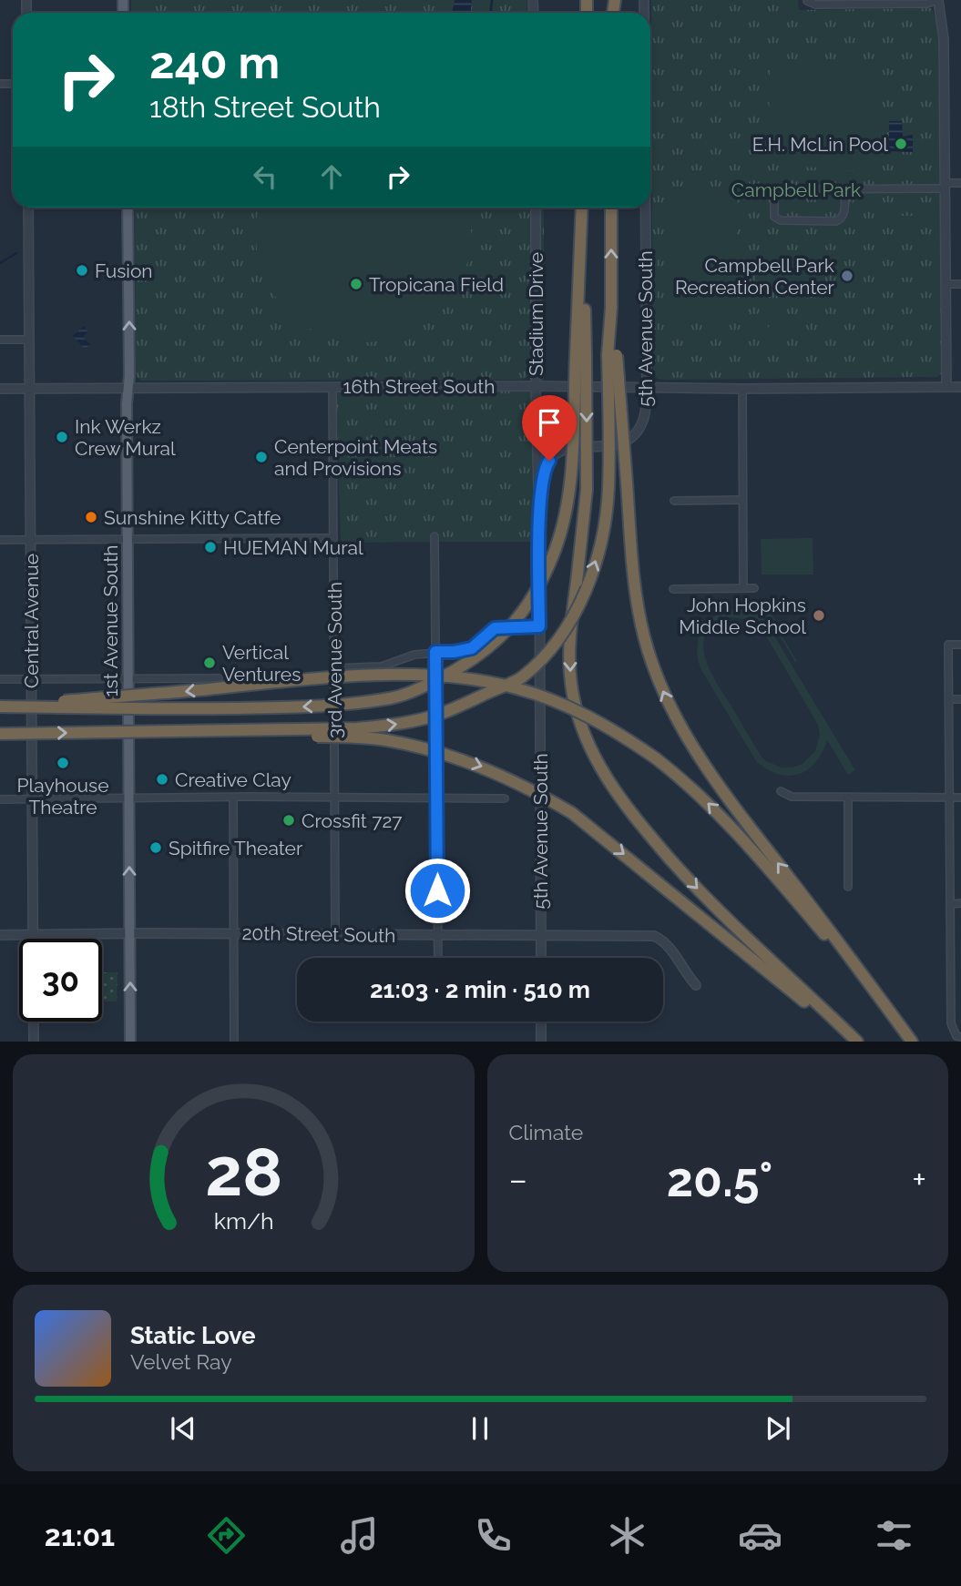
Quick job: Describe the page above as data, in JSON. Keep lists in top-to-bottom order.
{
  "streets": {
    "main road": ["1st Avenue South"],
    "street": [
      "Stadium Drive",
      "5th Avenue South",
      "16th Street South",
      "Central Avenue",
      "3rd Avenue South",
      "20th Street South"
    ]
  },
  "crossings": [
    ["Stadium Drive", "5th Avenue South"],
    ["Stadium Drive", "16th Street South"],
    ["5th Avenue South", "16th Street South"],
    ["5th Avenue South", "20th Street South"],
    ["16th Street South", "Central Avenue"],
    ["16th Street South", "1st Avenue South"],
    ["16th Street South", "3rd Avenue South"],
    ["Central Avenue", "20th Street South"],
    ["1st Avenue South", "20th Street South"],
    ["3rd Avenue South", "20th Street South"]
  ],
  "one_way": ["1st Avenue South"],
  "parks": ["Campbell Park"],
  "places": [
    "E.H. McLin Pool",
    "Fusion",
    "Campbell Park Recreation Center",
    "Tropicana Field",
    "Ink Werkz Crew Mural",
    "Centerpoint Meats and Provisions",
    "Sunshine Kitty Catfe",
    "HUEMAN Mural",
    "John Hopkins Middle School",
    "Vertical Ventures",
    "Playhouse Theatre",
    "Creative Clay",
    "Crossfit 727",
    "Spitfire Theater"
  ],
  "page": {
    "turn": ["240 m", "18th Street South"],
    "limit": "30",
    "trip": "21:03 · 2 min · 510 m",
    "tile": "Climate",
    "heat": ["−", "20.5°", "+"],
    "song": ["Static Love", "Velvet Ray"],
    "tabs": "21:01",
    "gauge": ["28", "km/h"]
  }
}
